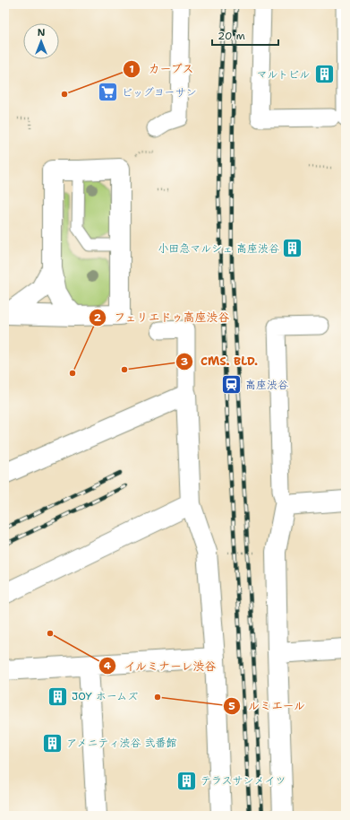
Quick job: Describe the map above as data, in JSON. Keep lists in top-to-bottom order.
{
  "places": {
    "building": [
      "マルトビル",
      "小田急マルシェ 高座渋谷",
      "JOY ホームズ",
      "アメニティ渋谷 弐番館",
      "テラスサンメイツ"
    ],
    "supermarket": ["ビッグヨーサン"],
    "other": [
      "カーブス",
      "CMS. BLD.",
      "フェリエドゥ高座渋谷",
      "イルミナーレ渋谷",
      "ルミエール"
    ],
    "station": ["高座渋谷"]
  },
  "scale_bar": "20 m",
  "north": "top"
}
